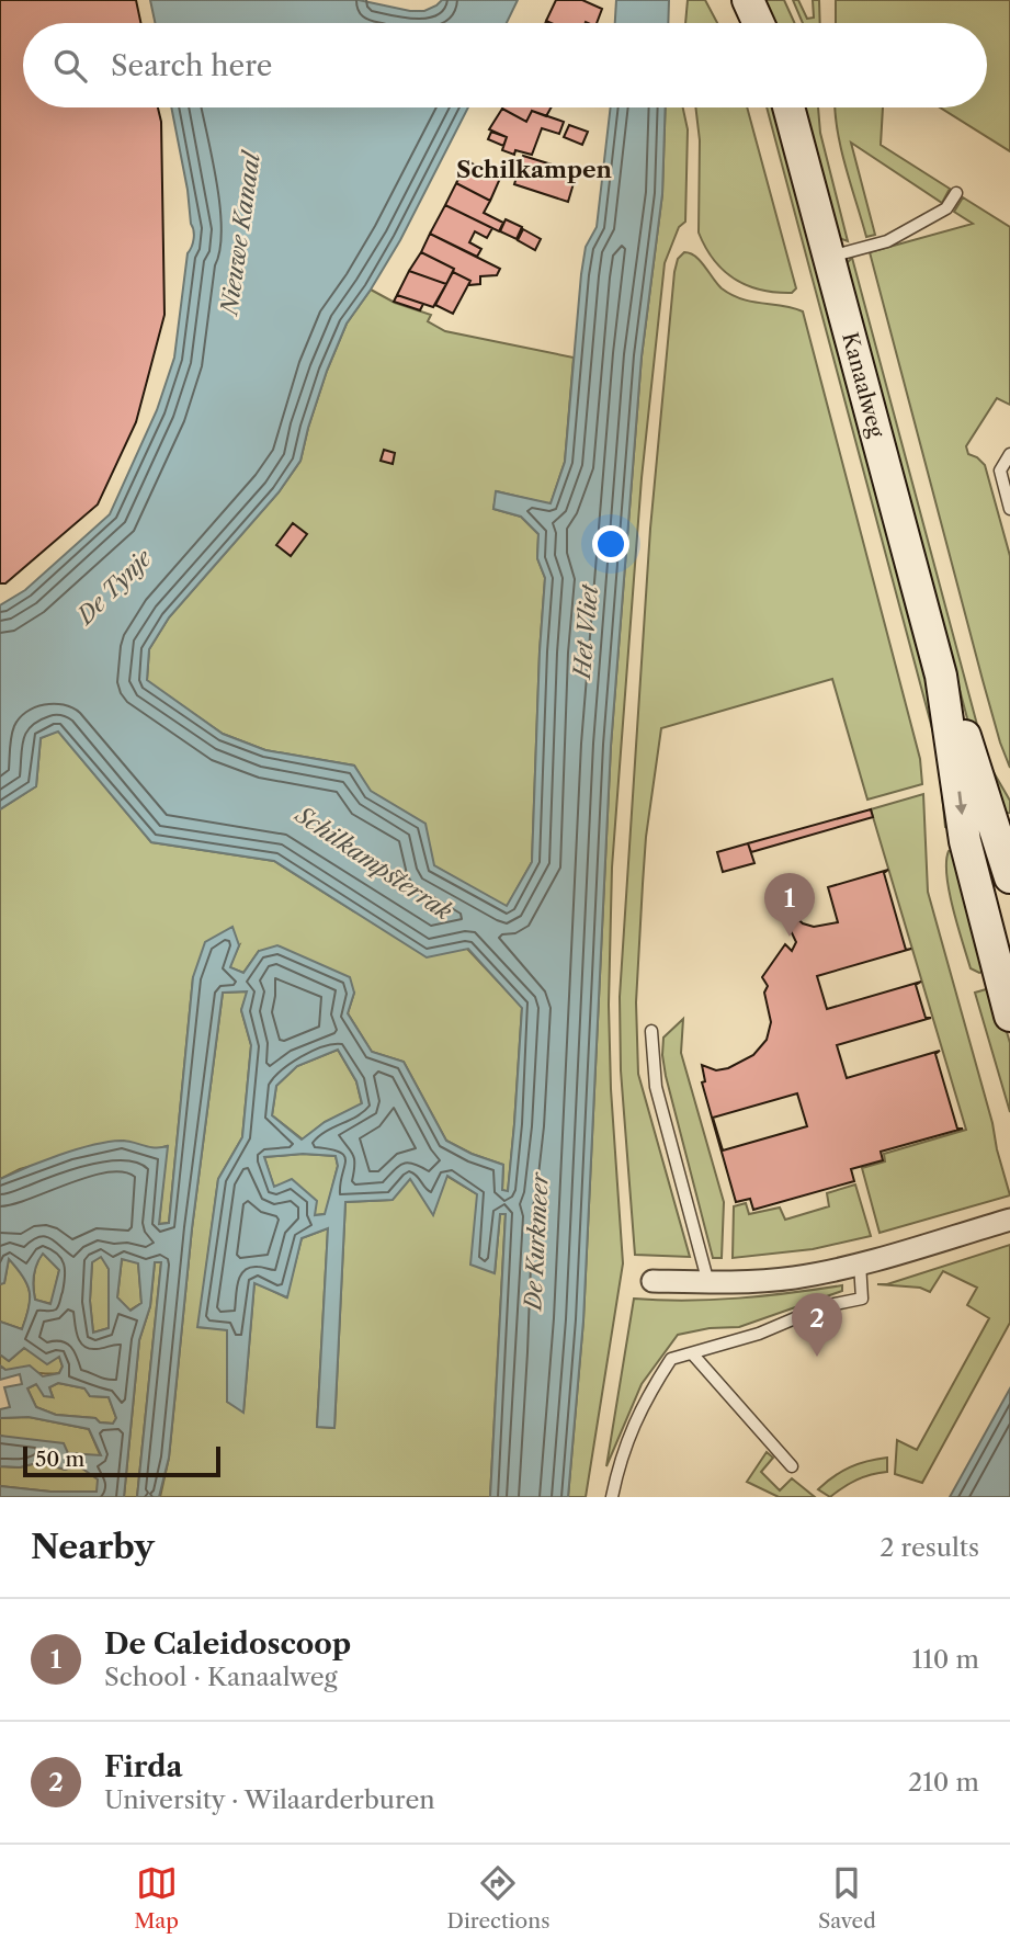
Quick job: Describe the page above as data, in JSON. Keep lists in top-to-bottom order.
{
  "streets": {
    "main road": ["Kanaalweg"]
  },
  "districts": ["Schilkampen"],
  "water": [
    "Nieuwe Kanaal",
    "De Tynje",
    "Het Vliet",
    "Schilkampsterrak",
    "De Kurkmeer"
  ],
  "scale_bar": "50 m",
  "page": {
    "search": "Search here",
    "pins": ["1", "2"],
    "scale": "50 m",
    "heading": ["Nearby", "2 results"],
    "list": [
      {
        "mark": "1",
        "name": "De Caleidoscoop",
        "note": "School · Kanaalweg",
        "value": "110 m"
      },
      {
        "mark": "2",
        "name": "Firda",
        "note": "University · Wilaarderburen",
        "value": "210 m"
      }
    ],
    "nav": ["Map", "Directions", "Saved"]
  }
}
